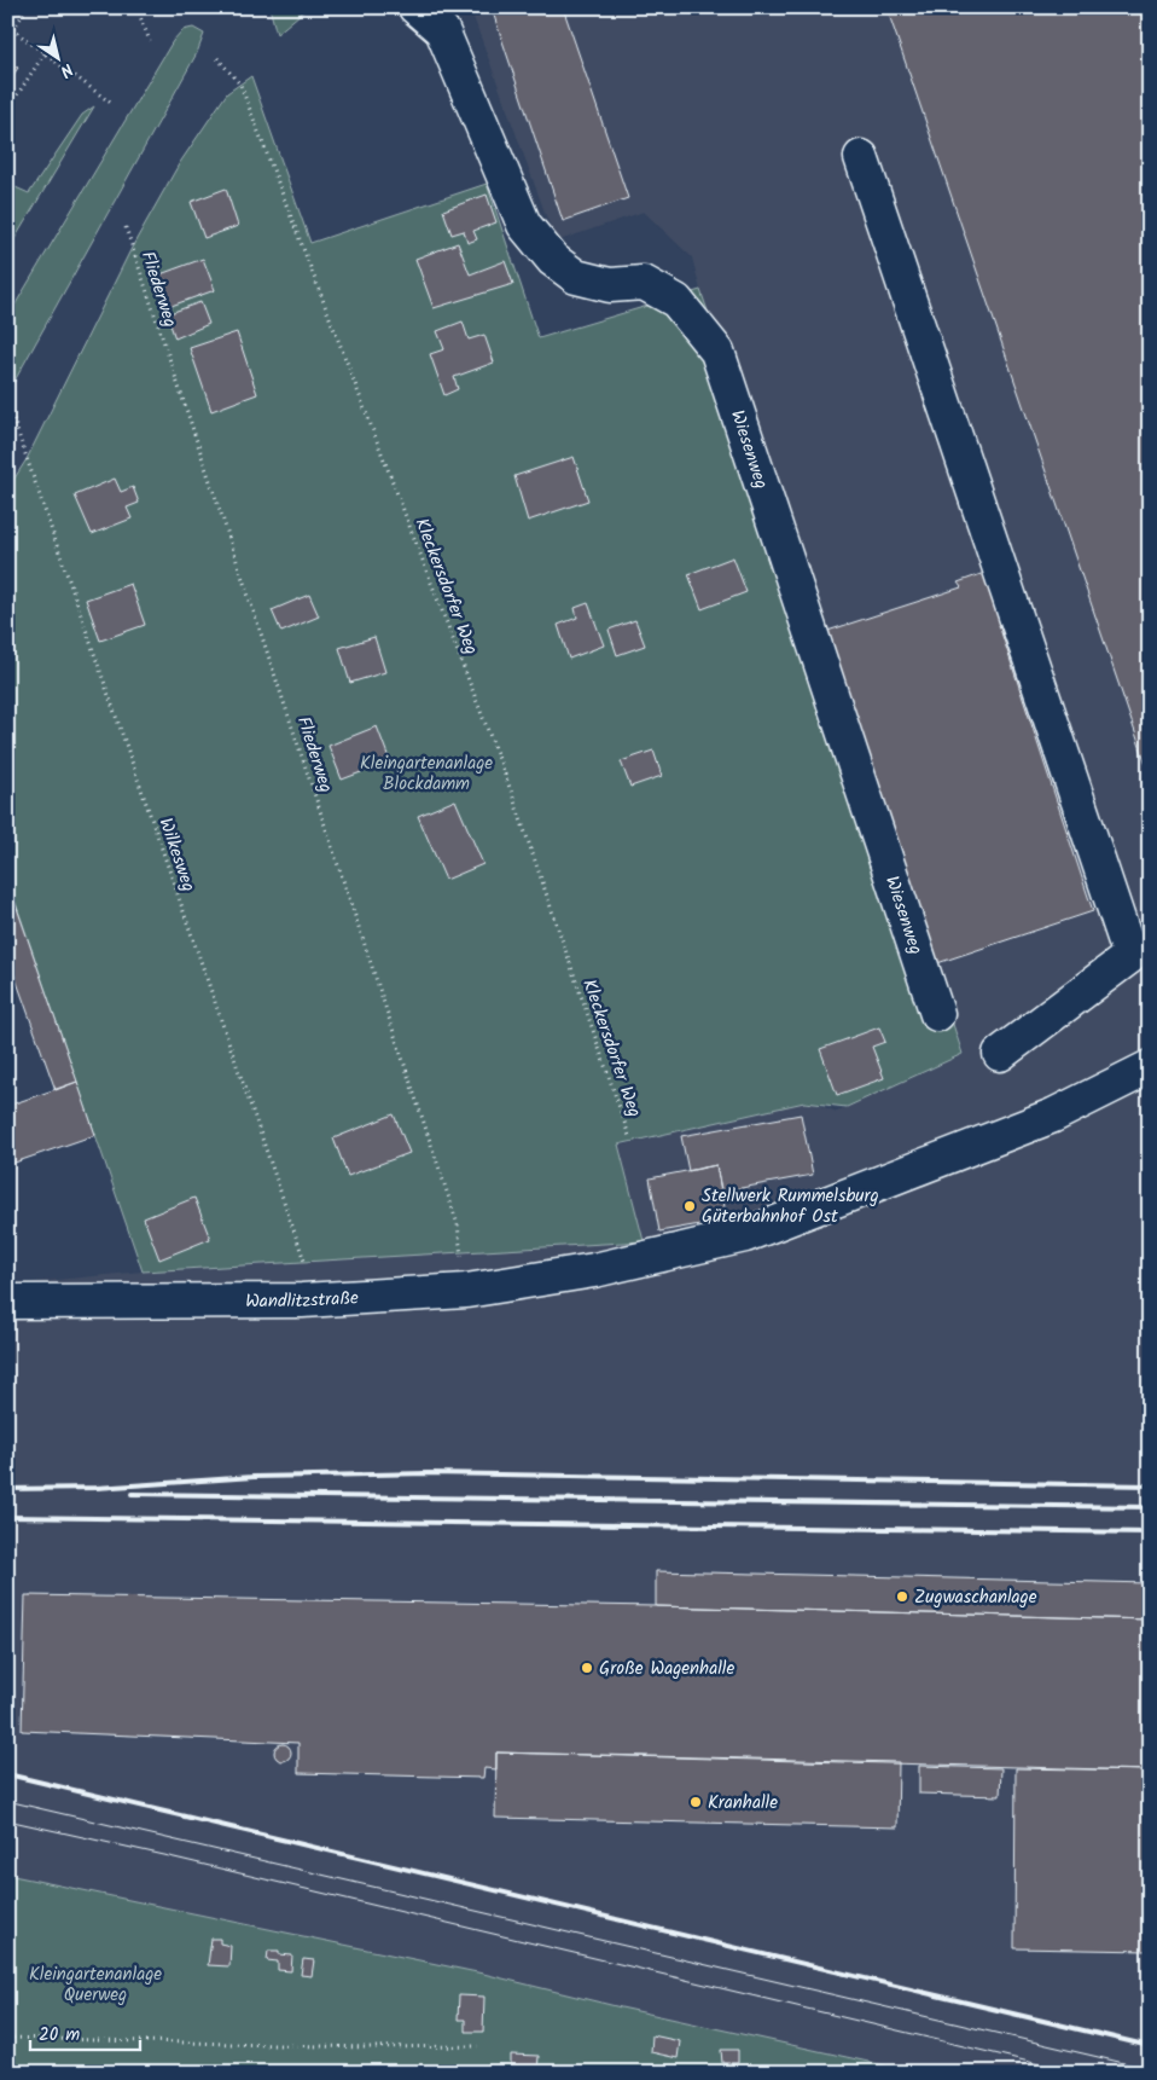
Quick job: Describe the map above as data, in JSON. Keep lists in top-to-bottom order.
{
  "streets": {
    "lane": ["Wiesenweg", "Wandlitzstraße"],
    "path": ["Fliederweg", "Kleckersdorfer Weg", "Wilkesweg"]
  },
  "crossings": [
    ["Fliederweg", "Wandlitzstraße"],
    ["Wilkesweg", "Wandlitzstraße"]
  ],
  "parks": ["Kleingartenanlage Blockdamm", "Kleingartenanlage Querweg"],
  "places": [
    "Stellwerk Rummelsburg Güterbahnhof Ost",
    "Zugwaschanlage",
    "Große Wagenhalle",
    "Kranhalle"
  ],
  "scale_bar": "20 m",
  "north": "bottom right"
}
